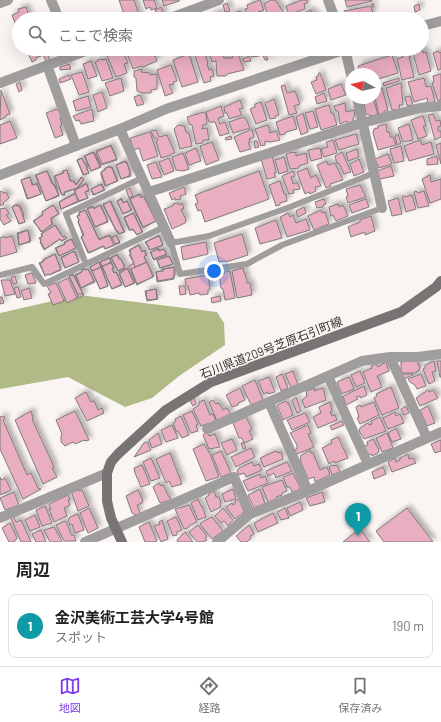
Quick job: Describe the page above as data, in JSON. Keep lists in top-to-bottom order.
{
  "streets": {
    "main road": ["石川県道209号芝原石引町線"]
  },
  "north": "left",
  "page": {
    "search": "ここで検索",
    "pins": "1",
    "heading": "周辺",
    "list": [
      {
        "mark": "1",
        "name": "金沢美術工芸大学4号館",
        "note": "スポット",
        "value": "190 m"
      }
    ],
    "nav": ["地図", "経路", "保存済み"]
  }
}
